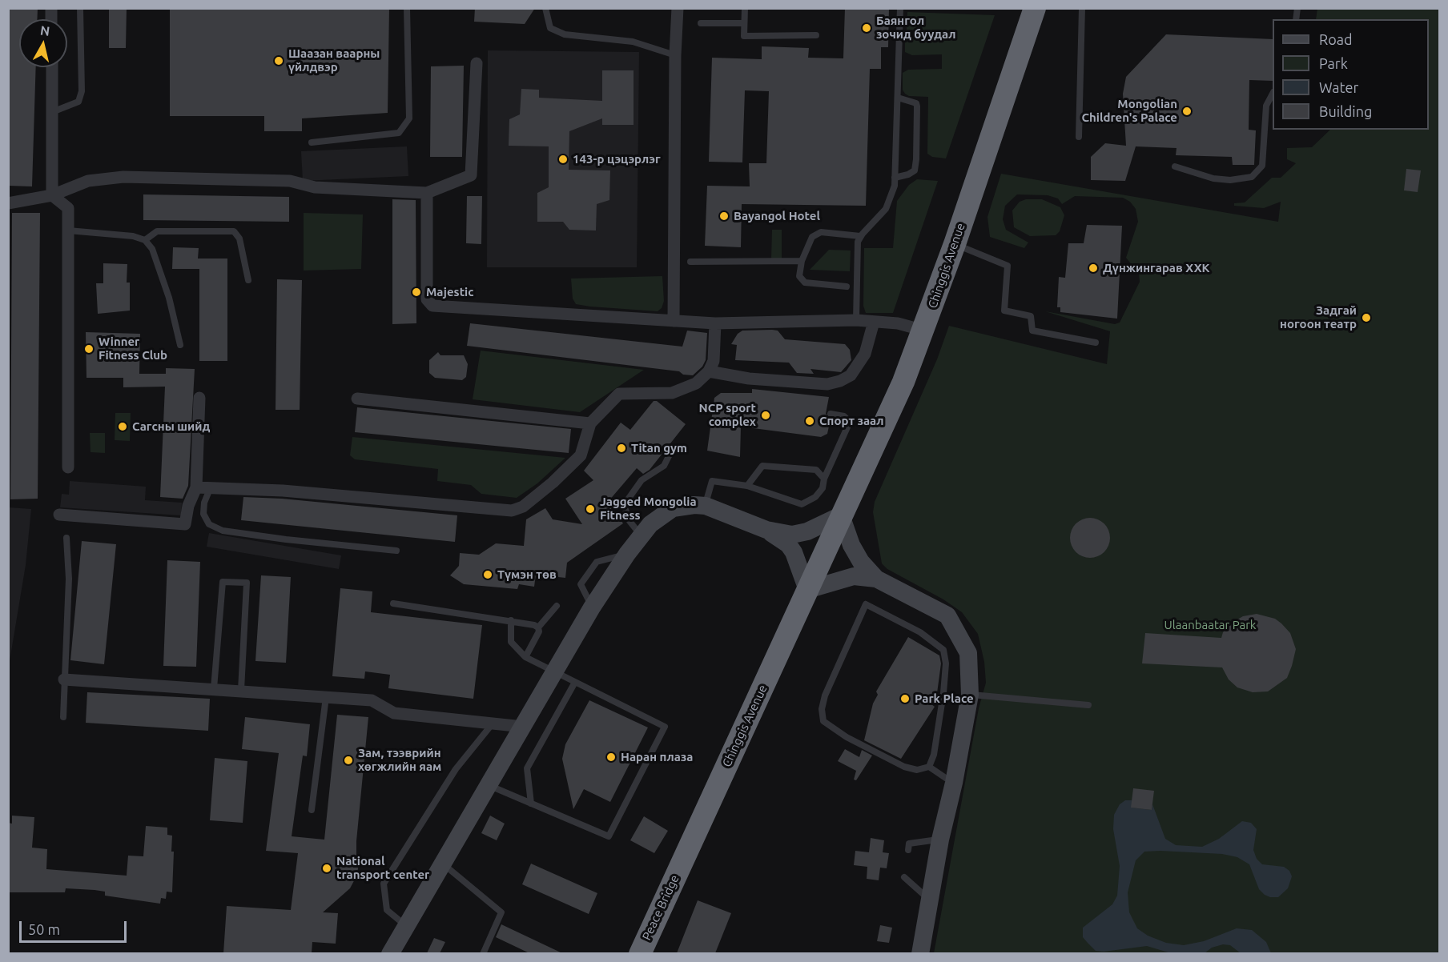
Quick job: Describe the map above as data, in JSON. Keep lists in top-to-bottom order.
{
  "streets": {
    "highway": ["Chinggis Avenue", "Peace Bridge"]
  },
  "crossings": [
    ["Chinggis Avenue", "Peace Bridge"]
  ],
  "parks": ["Ulaanbaatar Park"],
  "places": [
    "Баянгол зочид буудал",
    "Шаазан ваарны үйлдвэр",
    "Mongolian Children's Palace",
    "143-р цэцэрлэг",
    "Bayangol Hotel",
    "Дүнжингарав ХХК",
    "Majestic",
    "Задгай ногоон театр",
    "Winner Fitness Club",
    "NCP sport complex",
    "Спорт заал",
    "Сагсны шийд",
    "Titan gym",
    "Jagged Mongolia Fitness",
    "Түмэн төв",
    "Park Place",
    "Наран плаза",
    "Зам, тээврийн хөгжлийн яам",
    "National transport center"
  ],
  "legend": [
    "Road",
    "Park",
    "Water",
    "Building"
  ],
  "scale_bar": "50 m",
  "north": "top"
}
